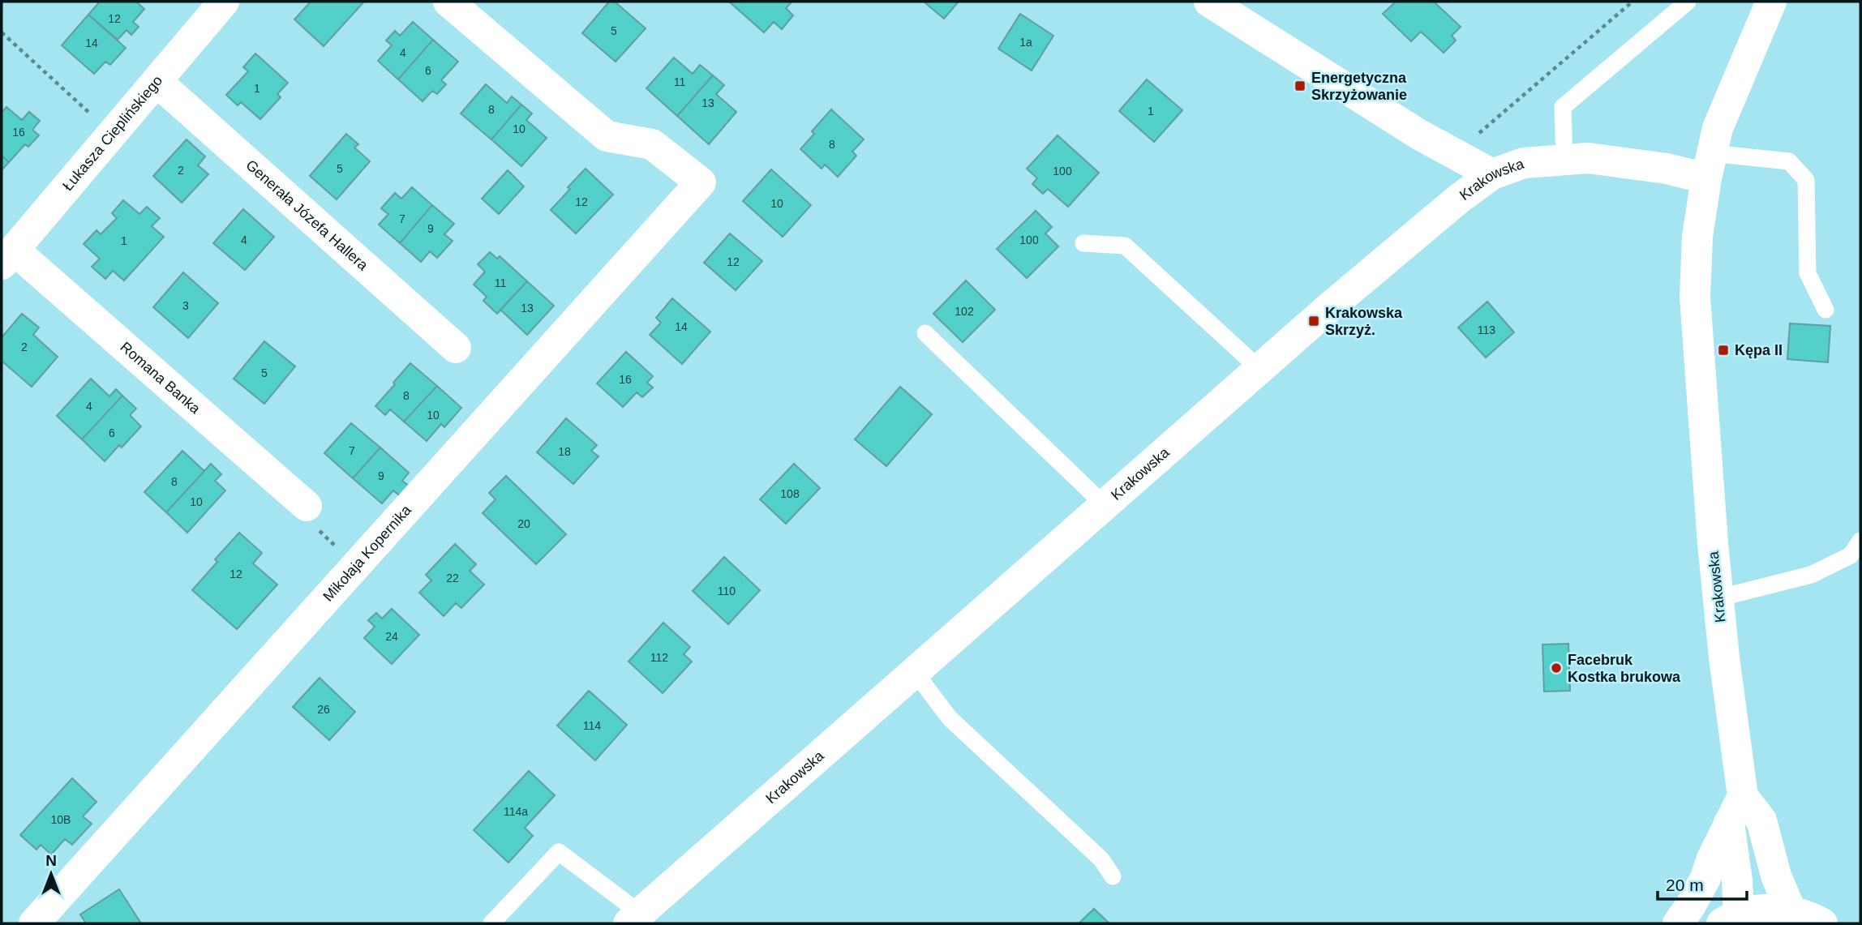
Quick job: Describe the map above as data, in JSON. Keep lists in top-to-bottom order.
{
  "streets": {
    "street": [
      "Łukasza Cieplińskiego",
      "Krakowska",
      "Generała Józefa Hallera",
      "Romana Banka",
      "Mikołaja Kopernika"
    ]
  },
  "crossings": [
    ["Łukasza Cieplińskiego", "Generała Józefa Hallera"],
    ["Łukasza Cieplińskiego", "Romana Banka"]
  ],
  "places": {
    "transit": ["Energetyczna Skrzyżowanie", "Krakowska Skrzyż.", "Kępa II"],
    "other": ["Facebruk Kostka brukowa"]
  },
  "house_numbers": [
    "12",
    "5",
    "1a",
    "14",
    "4",
    "6",
    "11",
    "1",
    "13",
    "8",
    "1",
    "10",
    "16",
    "8",
    "5",
    "2",
    "100",
    "12",
    "10",
    "7",
    "9",
    "4",
    "100",
    "1",
    "12",
    "11",
    "3",
    "13",
    "102",
    "14",
    "113",
    "2",
    "5",
    "16",
    "8",
    "4",
    "10",
    "6",
    "7",
    "18",
    "9",
    "8",
    "108",
    "10",
    "20",
    "12",
    "22",
    "110",
    "24",
    "112",
    "26",
    "114",
    "114a",
    "10B"
  ],
  "scale_bar": "20 m",
  "north": "top"
}
